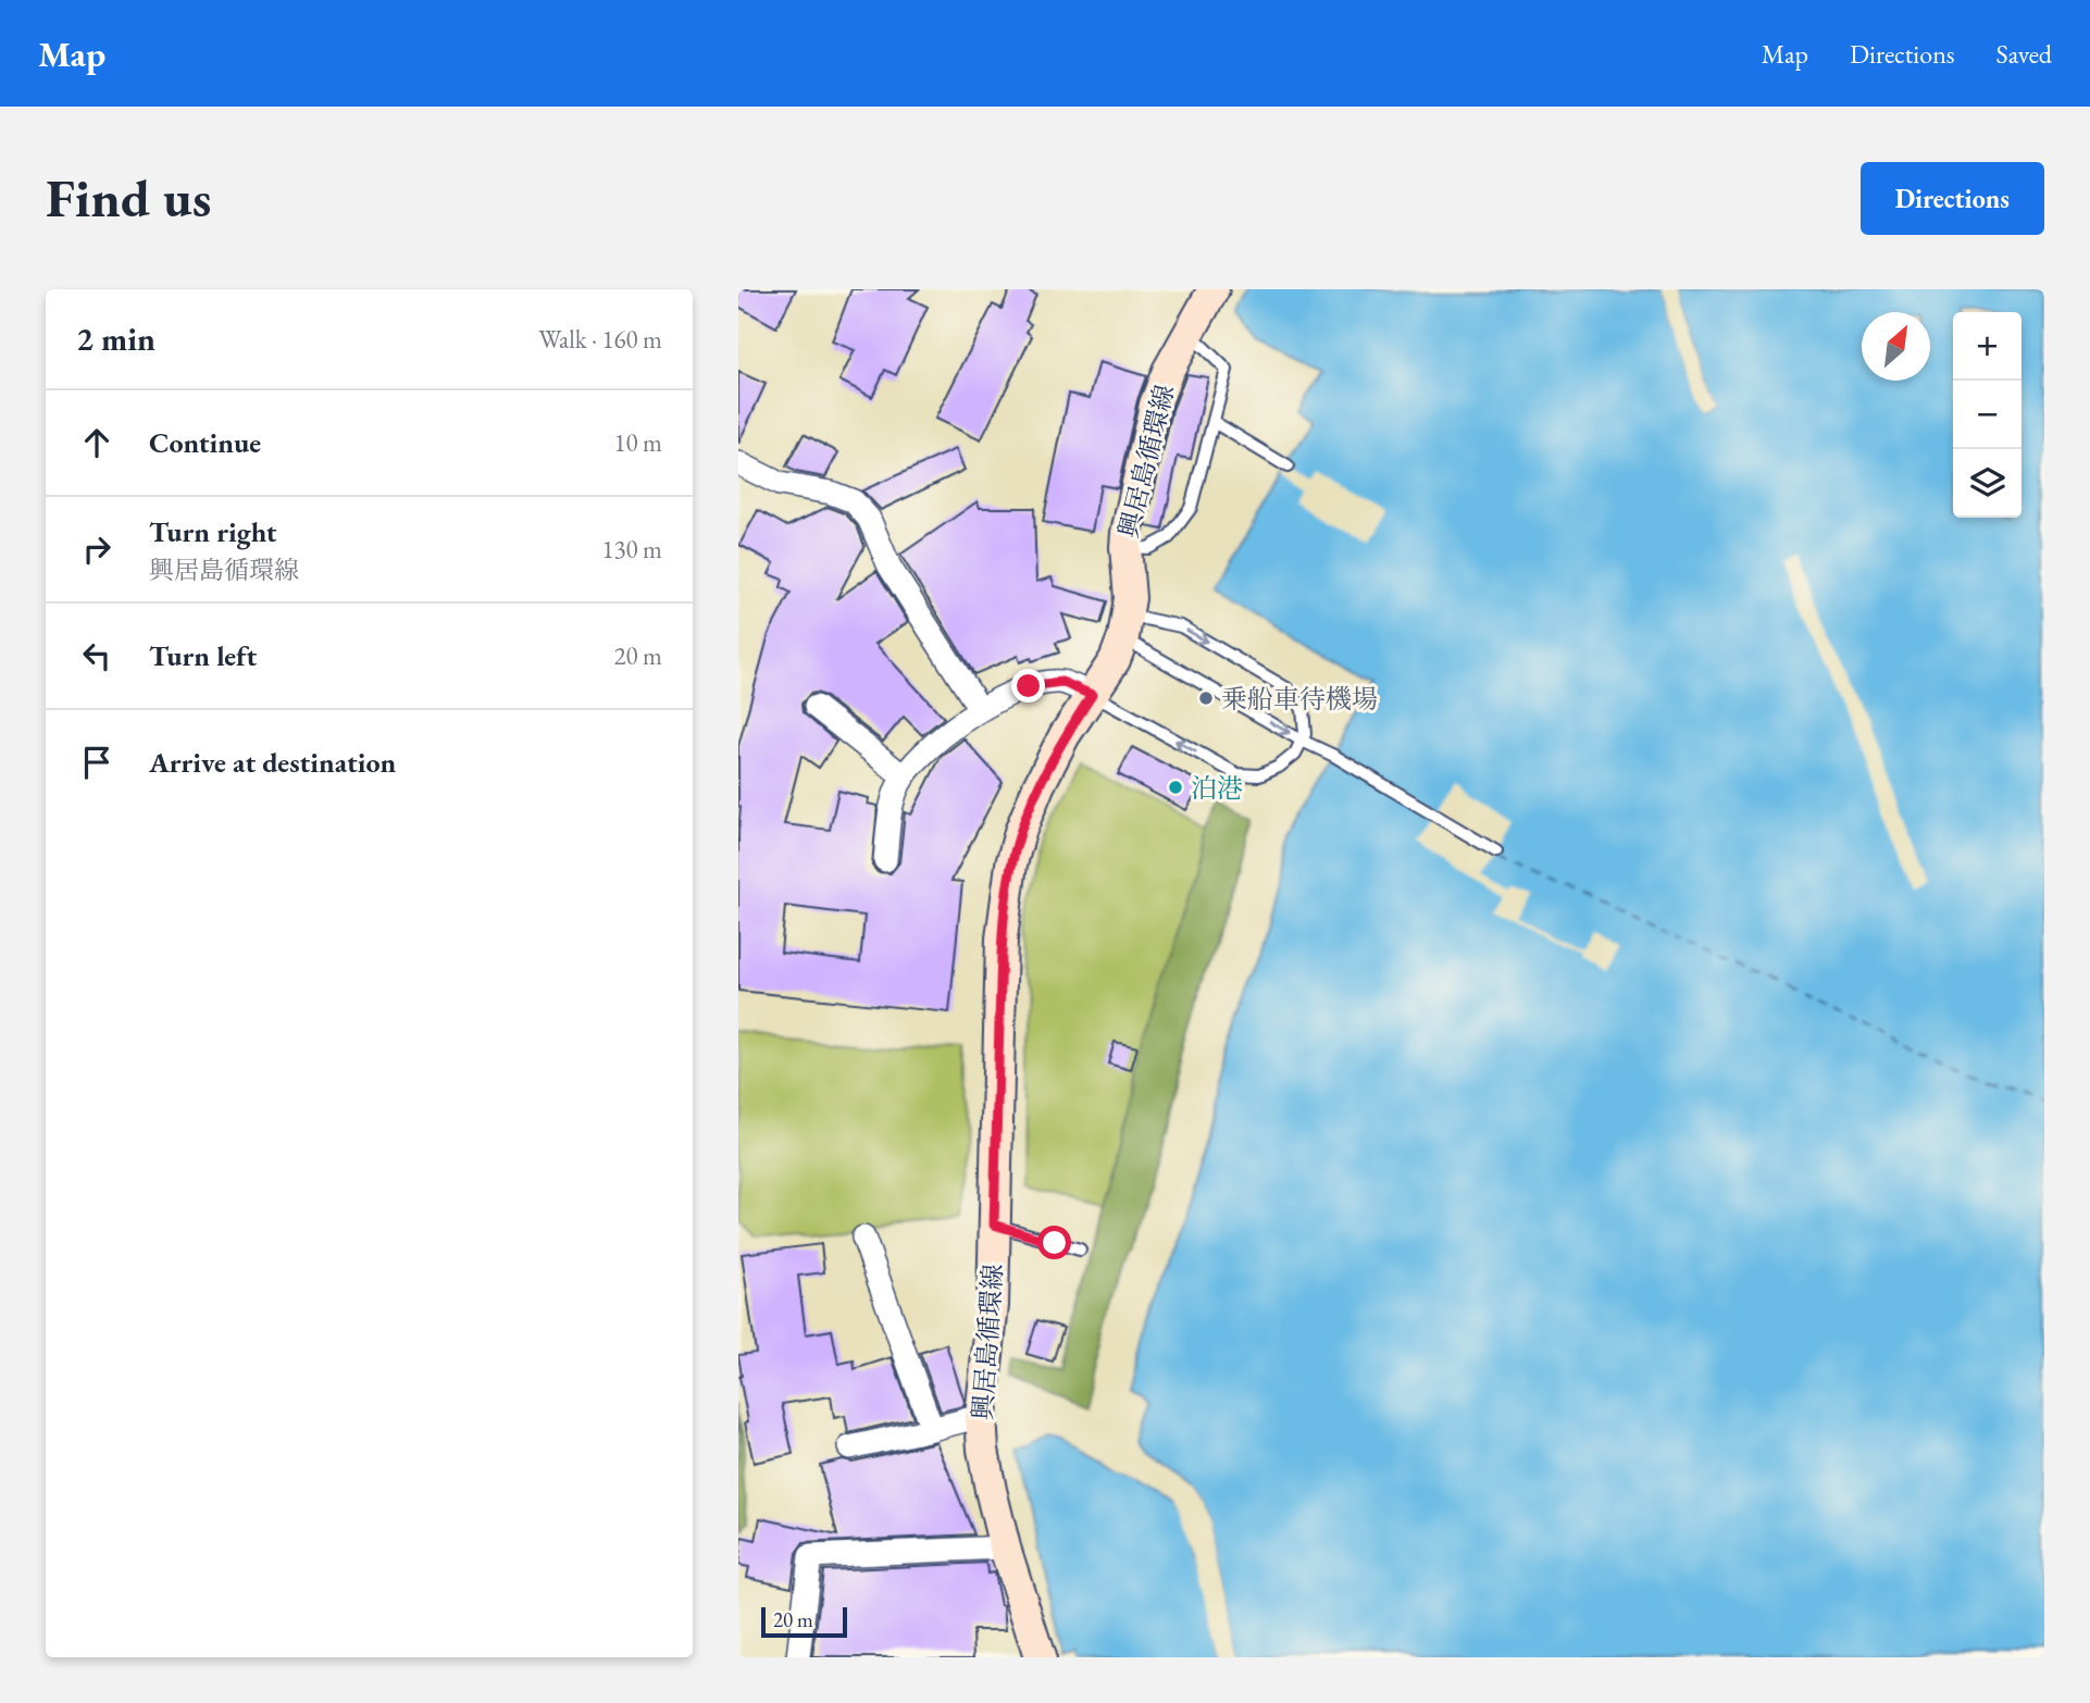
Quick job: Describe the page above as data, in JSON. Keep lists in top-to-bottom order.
{
  "streets": {
    "main road": ["興居島循環線"]
  },
  "places": ["乗船車待機場", "泊港"],
  "scale_bar": "20 m",
  "north": "top right",
  "page": {
    "header": "Map",
    "nav": ["Map", "Directions", "Saved"],
    "buttons": "Directions",
    "title": "Find us",
    "heading": ["2 min", "Walk · 160 m"],
    "map_buttons": ["+", "−"],
    "list": [
      ["Continue", "10 m"],
      ["Turn right", "興居島循環線", "130 m"],
      ["Turn left", "20 m"],
      "Arrive at destination"
    ],
    "scale": "20 m"
  }
}
